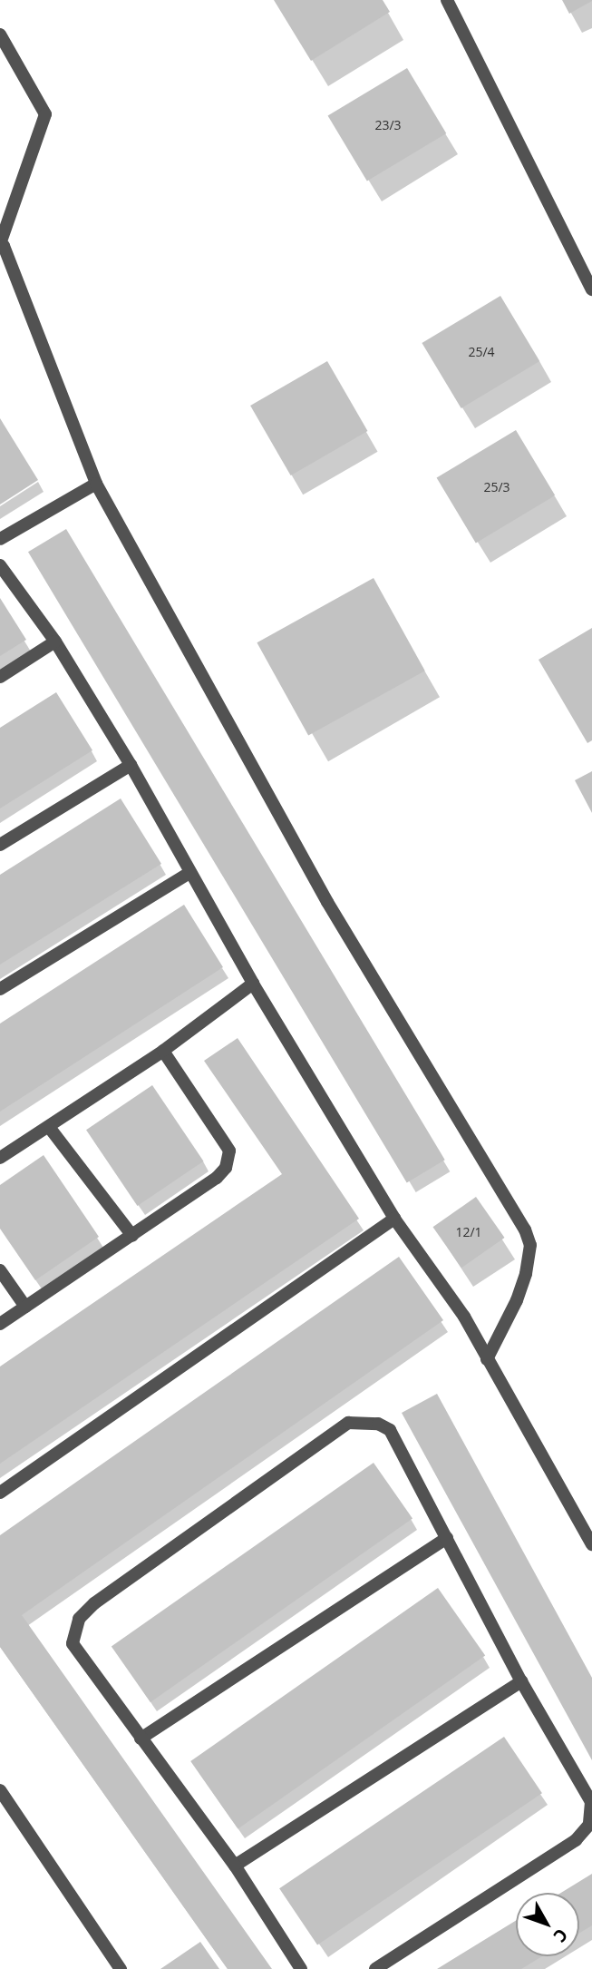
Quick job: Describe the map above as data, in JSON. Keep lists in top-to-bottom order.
{
  "house_numbers": [
    "23/3",
    "25/4",
    "25/3",
    "12/1"
  ],
  "north": "bottom right"
}
